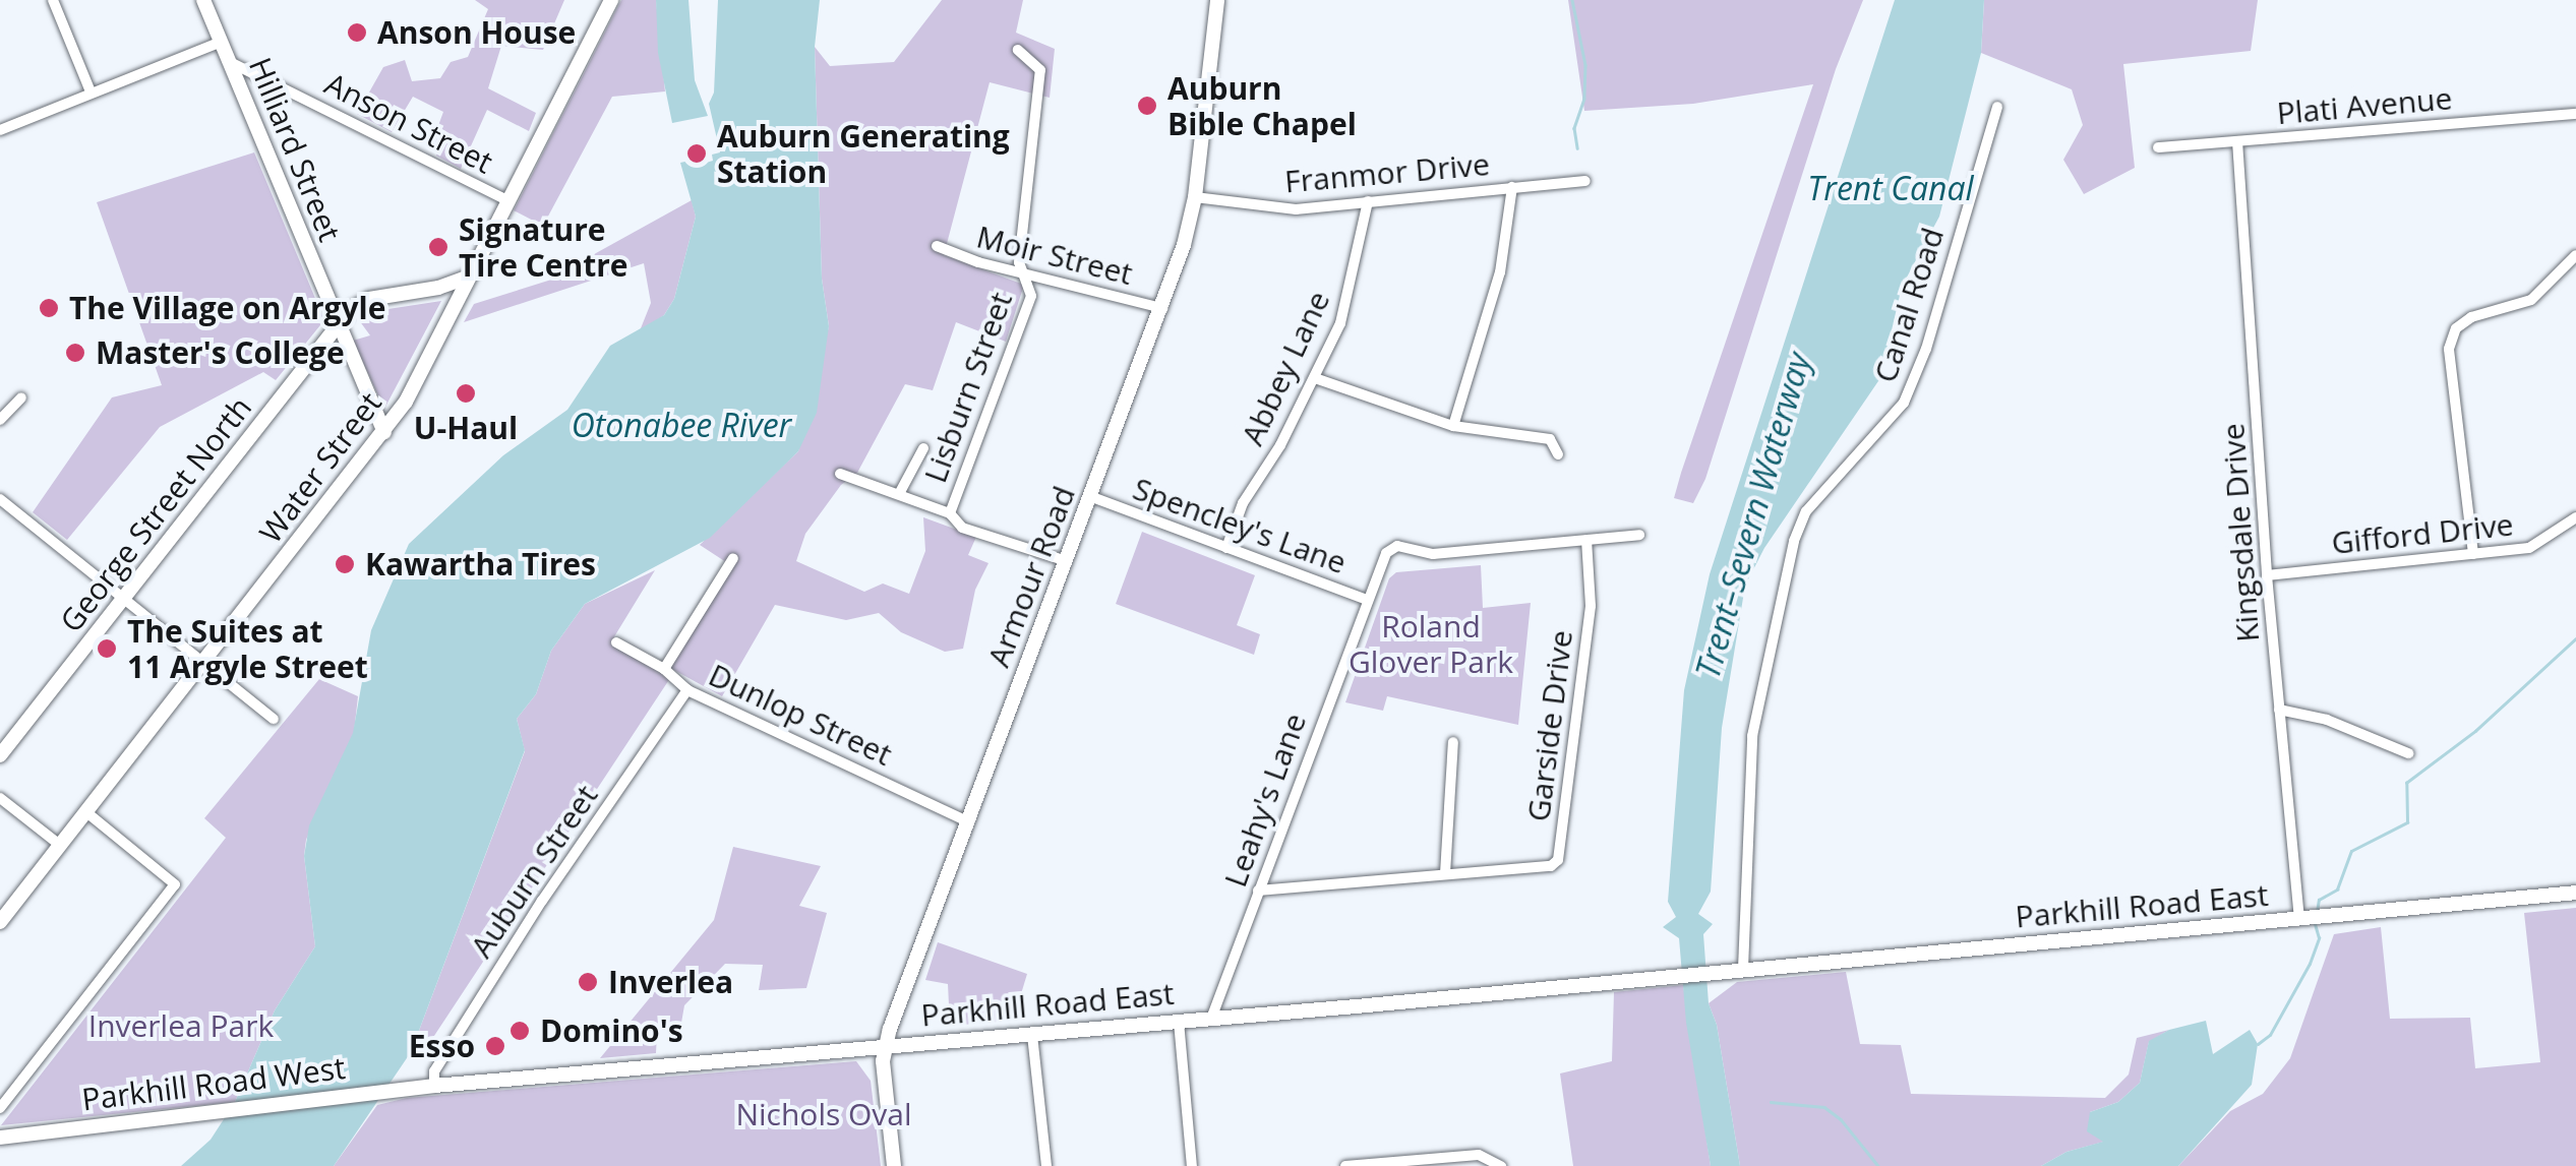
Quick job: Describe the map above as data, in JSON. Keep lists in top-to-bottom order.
{
  "streets": {
    "main road": [
      "Hilliard Street",
      "Water Street",
      "George Street North",
      "Armour Road",
      "Parkhill Road East",
      "Parkhill Road West"
    ],
    "street": [
      "Plati Avenue",
      "Anson Street",
      "Franmor Drive",
      "Moir Street",
      "Canal Road",
      "Abbey Lane",
      "Lisburn Street",
      "Spencley's Lane",
      "Kingsdale Drive",
      "Gifford Drive",
      "Dunlop Street",
      "Garside Drive",
      "Leahy's Lane",
      "Auburn Street"
    ]
  },
  "crossings": [
    ["Plati Avenue", "Kingsdale Drive"],
    ["Anson Street", "Hilliard Street"],
    ["Anson Street", "Water Street"],
    ["Hilliard Street", "Water Street"],
    ["Hilliard Street", "George Street North"],
    ["Franmor Drive", "Abbey Lane"],
    ["Franmor Drive", "Armour Road"],
    ["Moir Street", "Lisburn Street"],
    ["Moir Street", "Armour Road"],
    ["Canal Road", "Parkhill Road East"],
    ["Abbey Lane", "Spencley's Lane"],
    ["Water Street", "George Street North"],
    ["Spencley's Lane", "Armour Road"],
    ["Spencley's Lane", "Garside Drive"],
    ["Spencley's Lane", "Leahy's Lane"],
    ["Kingsdale Drive", "Gifford Drive"],
    ["Kingsdale Drive", "Parkhill Road East"],
    ["Armour Road", "Dunlop Street"],
    ["Armour Road", "Parkhill Road East"],
    ["Dunlop Street", "Auburn Street"],
    ["Garside Drive", "Leahy's Lane"],
    ["Leahy's Lane", "Parkhill Road East"],
    ["Auburn Street", "Parkhill Road East"],
    ["Auburn Street", "Parkhill Road West"],
    ["Parkhill Road East", "Parkhill Road West"]
  ],
  "water": ["Trent Canal", "Otonabee River", "Trent–Severn Waterway"],
  "parks": ["Roland Glover Park", "Inverlea Park", "Nichols Oval"],
  "places": [
    "Anson House",
    "Auburn Bible Chapel",
    "Auburn Generating Station",
    "Signature Tire Centre",
    "The Village on Argyle",
    "Master's College",
    "U-Haul",
    "Kawartha Tires",
    "The Suites at 11 Argyle Street",
    "Inverlea",
    "Domino's",
    "Esso"
  ]
}
